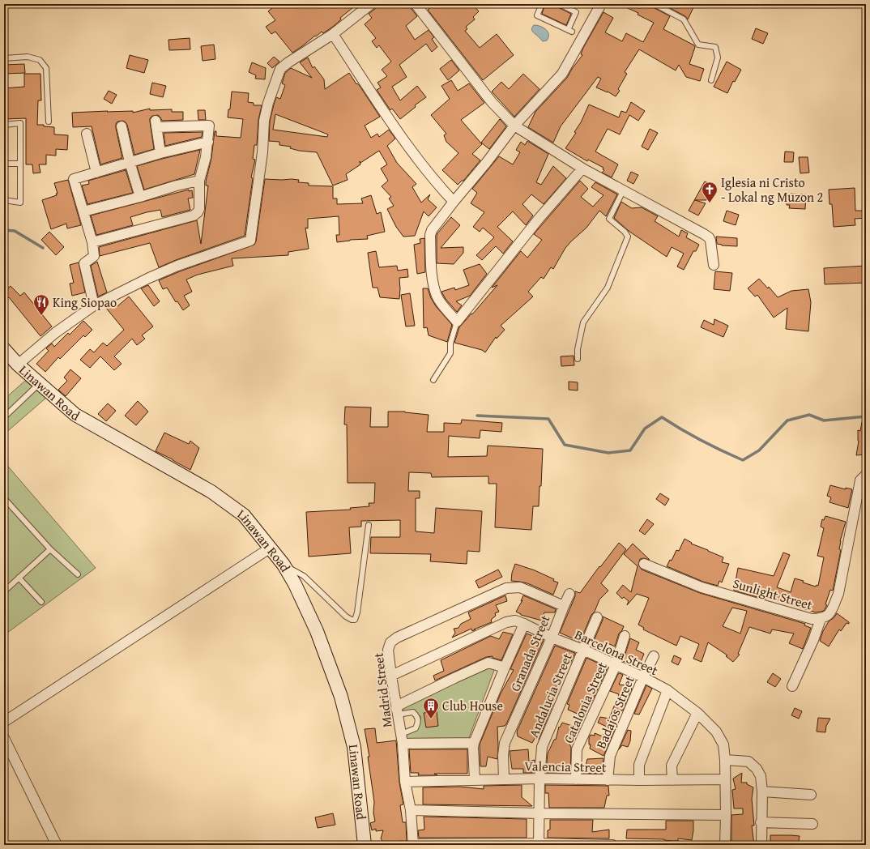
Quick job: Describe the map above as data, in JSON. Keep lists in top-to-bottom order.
{
  "streets": {
    "street": [
      "Linawan Road",
      "Sunlight Street",
      "Barcelona Street",
      "Granada Street",
      "Madrid Street",
      "Andalucia Street",
      "Catalonia Street",
      "Badajos Street",
      "Valencia Street"
    ]
  },
  "crossings": [
    ["Barcelona Street", "Granada Street"],
    ["Barcelona Street", "Madrid Street"],
    ["Barcelona Street", "Andalucia Street"],
    ["Barcelona Street", "Catalonia Street"],
    ["Barcelona Street", "Badajos Street"],
    ["Barcelona Street", "Valencia Street"],
    ["Granada Street", "Madrid Street"],
    ["Granada Street", "Valencia Street"],
    ["Madrid Street", "Valencia Street"],
    ["Andalucia Street", "Valencia Street"],
    ["Catalonia Street", "Valencia Street"],
    ["Badajos Street", "Valencia Street"]
  ],
  "places": {
    "church": ["Iglesia ni Cristo - Lokal ng Muzon 2"],
    "restaurant": ["King Siopao"],
    "building": ["Club House"]
  }
}
